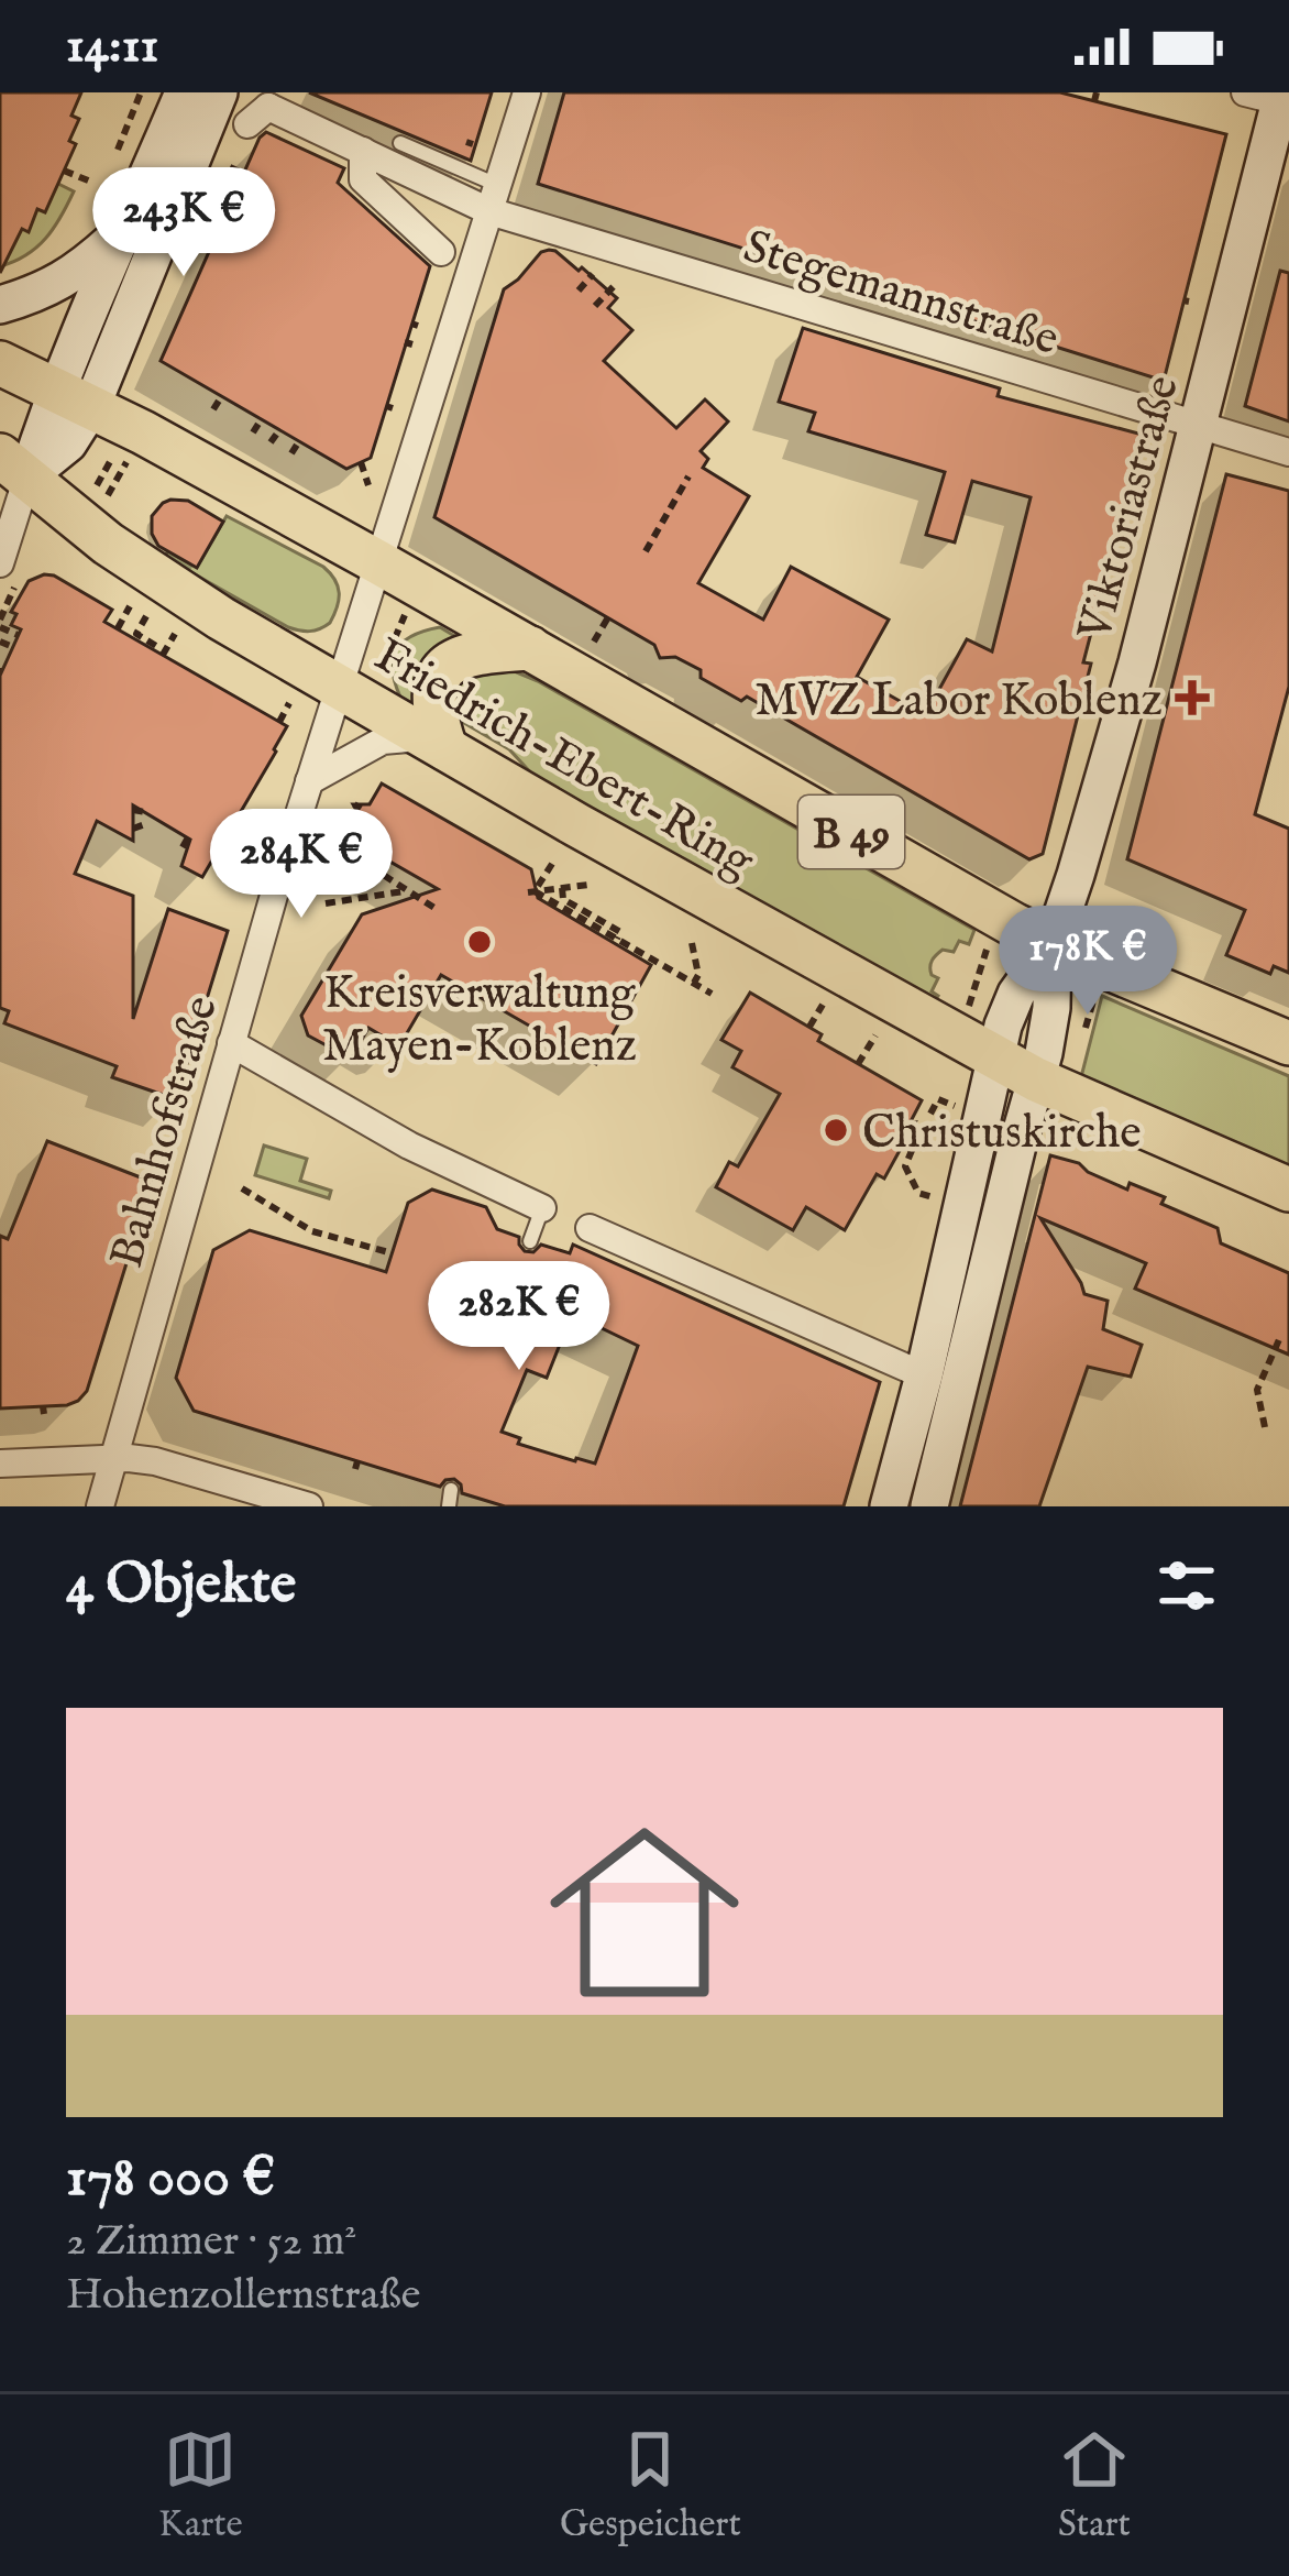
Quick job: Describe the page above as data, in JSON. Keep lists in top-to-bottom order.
{
  "streets": {
    "main road": ["Friedrich-Ebert-Ring", "B 49"],
    "street": ["Stegemannstraße", "Viktoriastraße", "Bahnhofstraße"]
  },
  "crossings": [
    ["Stegemannstraße", "Viktoriastraße"],
    ["Stegemannstraße", "Bahnhofstraße"],
    ["Viktoriastraße", "Friedrich-Ebert-Ring"],
    ["Friedrich-Ebert-Ring", "B 49"],
    ["Friedrich-Ebert-Ring", "Bahnhofstraße"]
  ],
  "places": {
    "health": ["MVZ Labor Koblenz"],
    "other": ["Kreisverwaltung Mayen-Koblenz", "Christuskirche"]
  },
  "page": {
    "status": "14:11",
    "price": [
      "243K €",
      "284K €",
      "178K €",
      "282K €"
    ],
    "heading": "4 Objekte",
    "list": [
      {
        "name": "178 000 €",
        "note": "2 Zimmer · 52 m² · Hohenzollernstraße"
      }
    ],
    "tabs": ["Karte", "Gespeichert", "Start"]
  }
}
